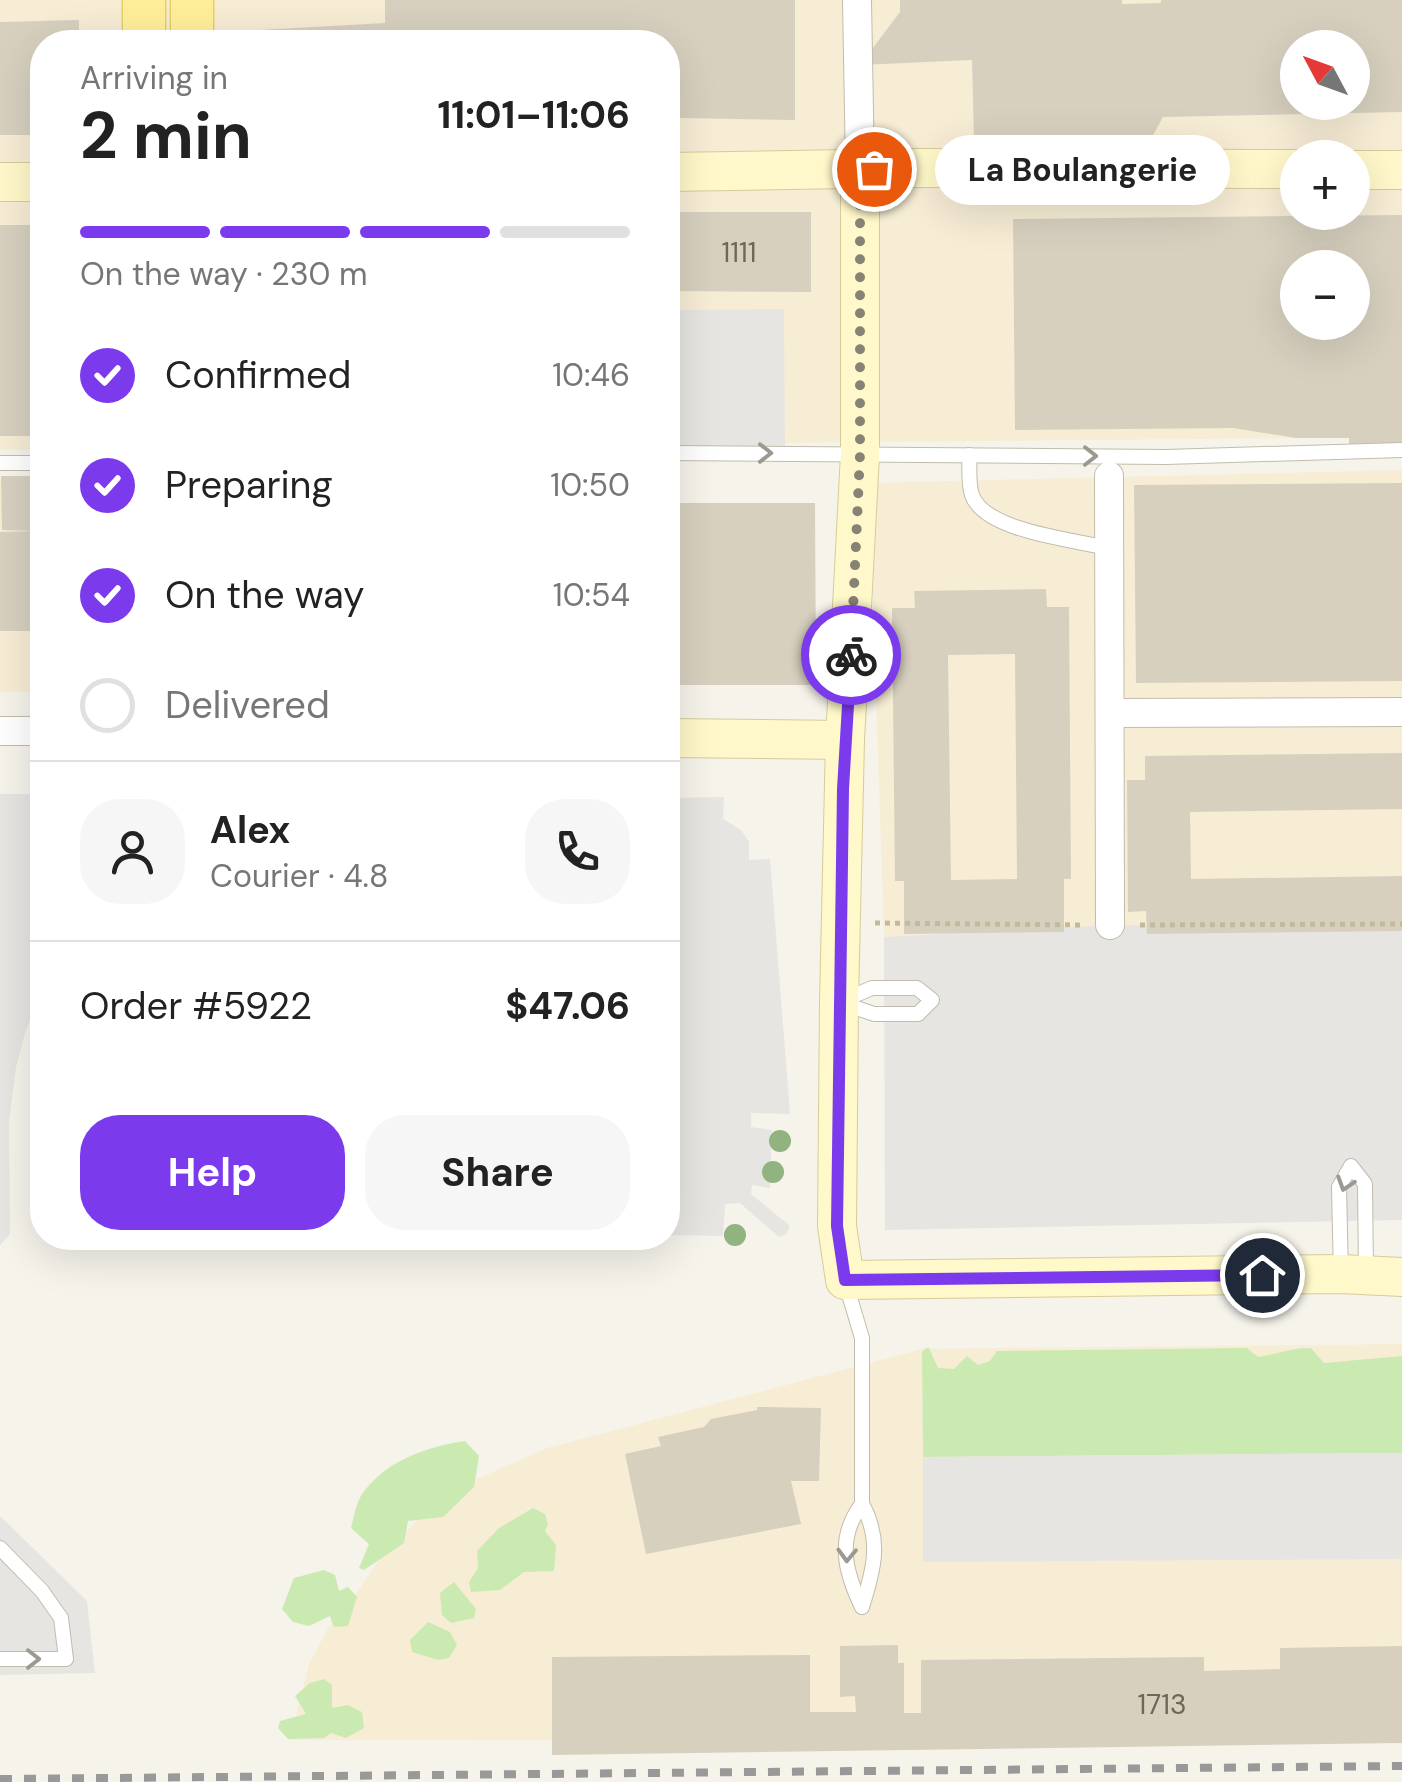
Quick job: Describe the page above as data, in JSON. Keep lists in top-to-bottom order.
{
  "places": ["La Boulangerie"],
  "house_numbers": ["1111", "1713"],
  "north": "top left",
  "page": {
    "map_buttons": ["+", "−"],
    "heading": ["2 min", "Arriving in", "11:01–11:06"],
    "panel": [
      "Alex",
      "Courier · 4.8",
      "Order #5922",
      "$47.06"
    ],
    "bubble": "La Boulangerie",
    "bar": "On the way · 230 m",
    "list": [
      ["Confirmed", "10:46"],
      ["Preparing", "10:50"],
      ["On the way", "10:54"],
      "Delivered"
    ],
    "buttons": ["Help", "Share"]
  }
}
